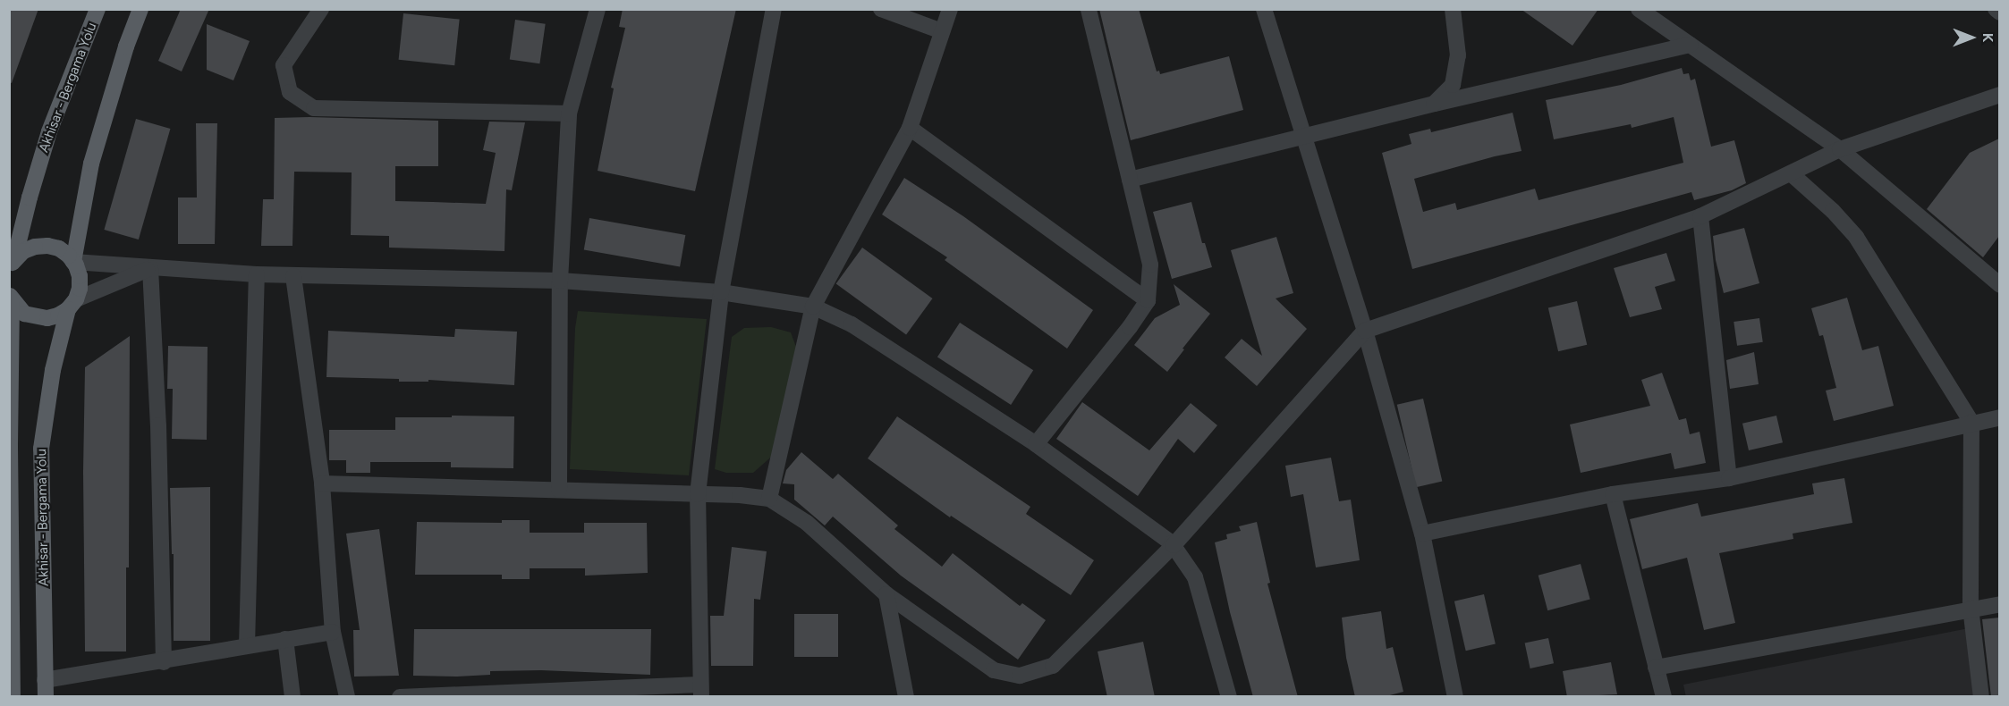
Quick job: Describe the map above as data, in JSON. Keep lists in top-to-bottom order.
{
  "streets": {
    "main road": ["Akhisar - Bergama Yolu"]
  },
  "north": "right"
}
